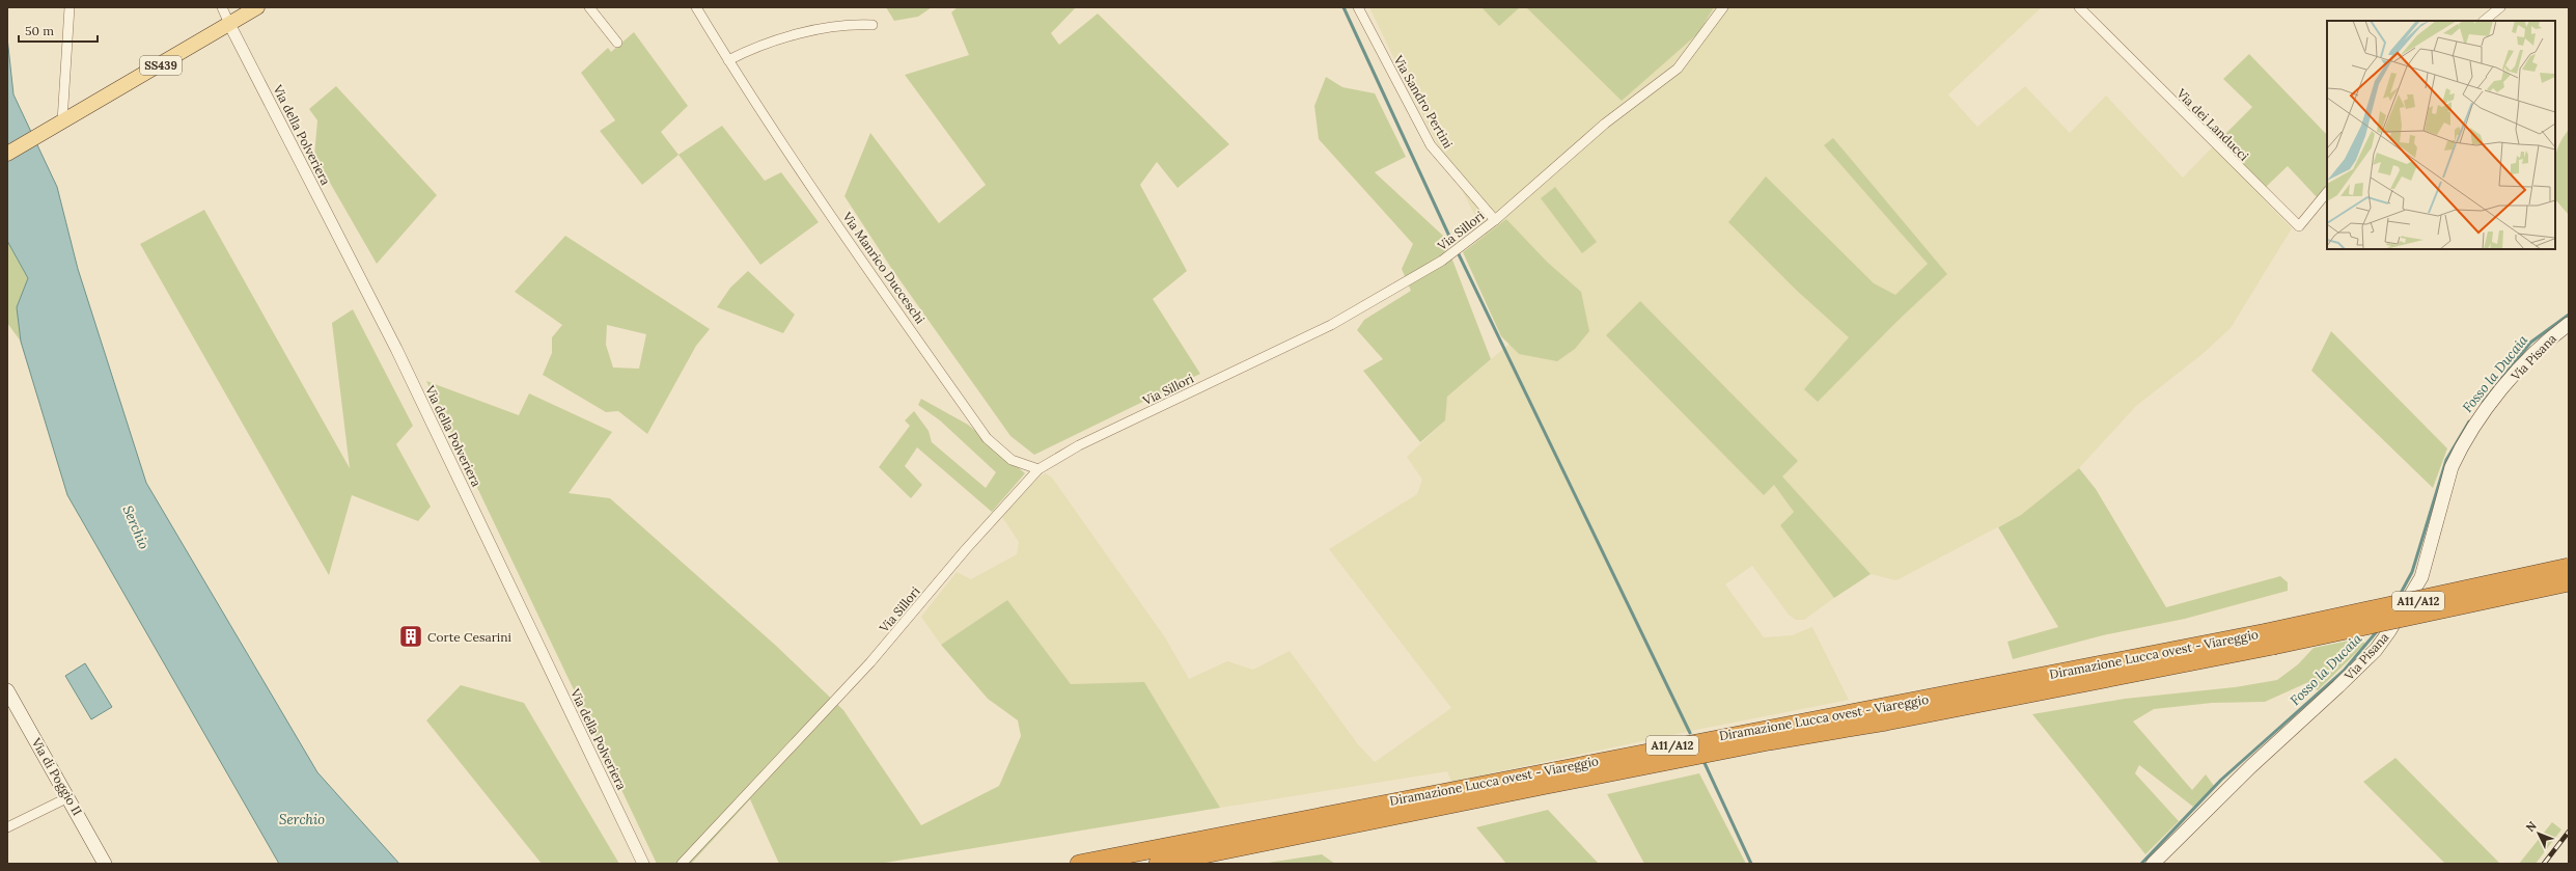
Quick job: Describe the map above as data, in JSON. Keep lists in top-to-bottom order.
{
  "streets": {
    "highway": ["A11/A12", "Diramazione Lucca ovest - Viareggio"],
    "main road": ["SS439", "Via Pisana", "Via di Poggio II"],
    "street": [
      "Via Sandro Pertini",
      "Via dei Landucci",
      "Via della Polveriera",
      "Via Sillori",
      "Via Manrico Ducceschi"
    ]
  },
  "crossings": [
    ["SS439", "Via della Polveriera"],
    ["Via Sandro Pertini", "Via Sillori"],
    ["Via Sillori", "Via Manrico Ducceschi"]
  ],
  "water": ["Fosso la Ducaia", "Serchio"],
  "places": {
    "building": ["Corte Cesarini"]
  },
  "scale_bar": "50 m",
  "north": "top left"
}
